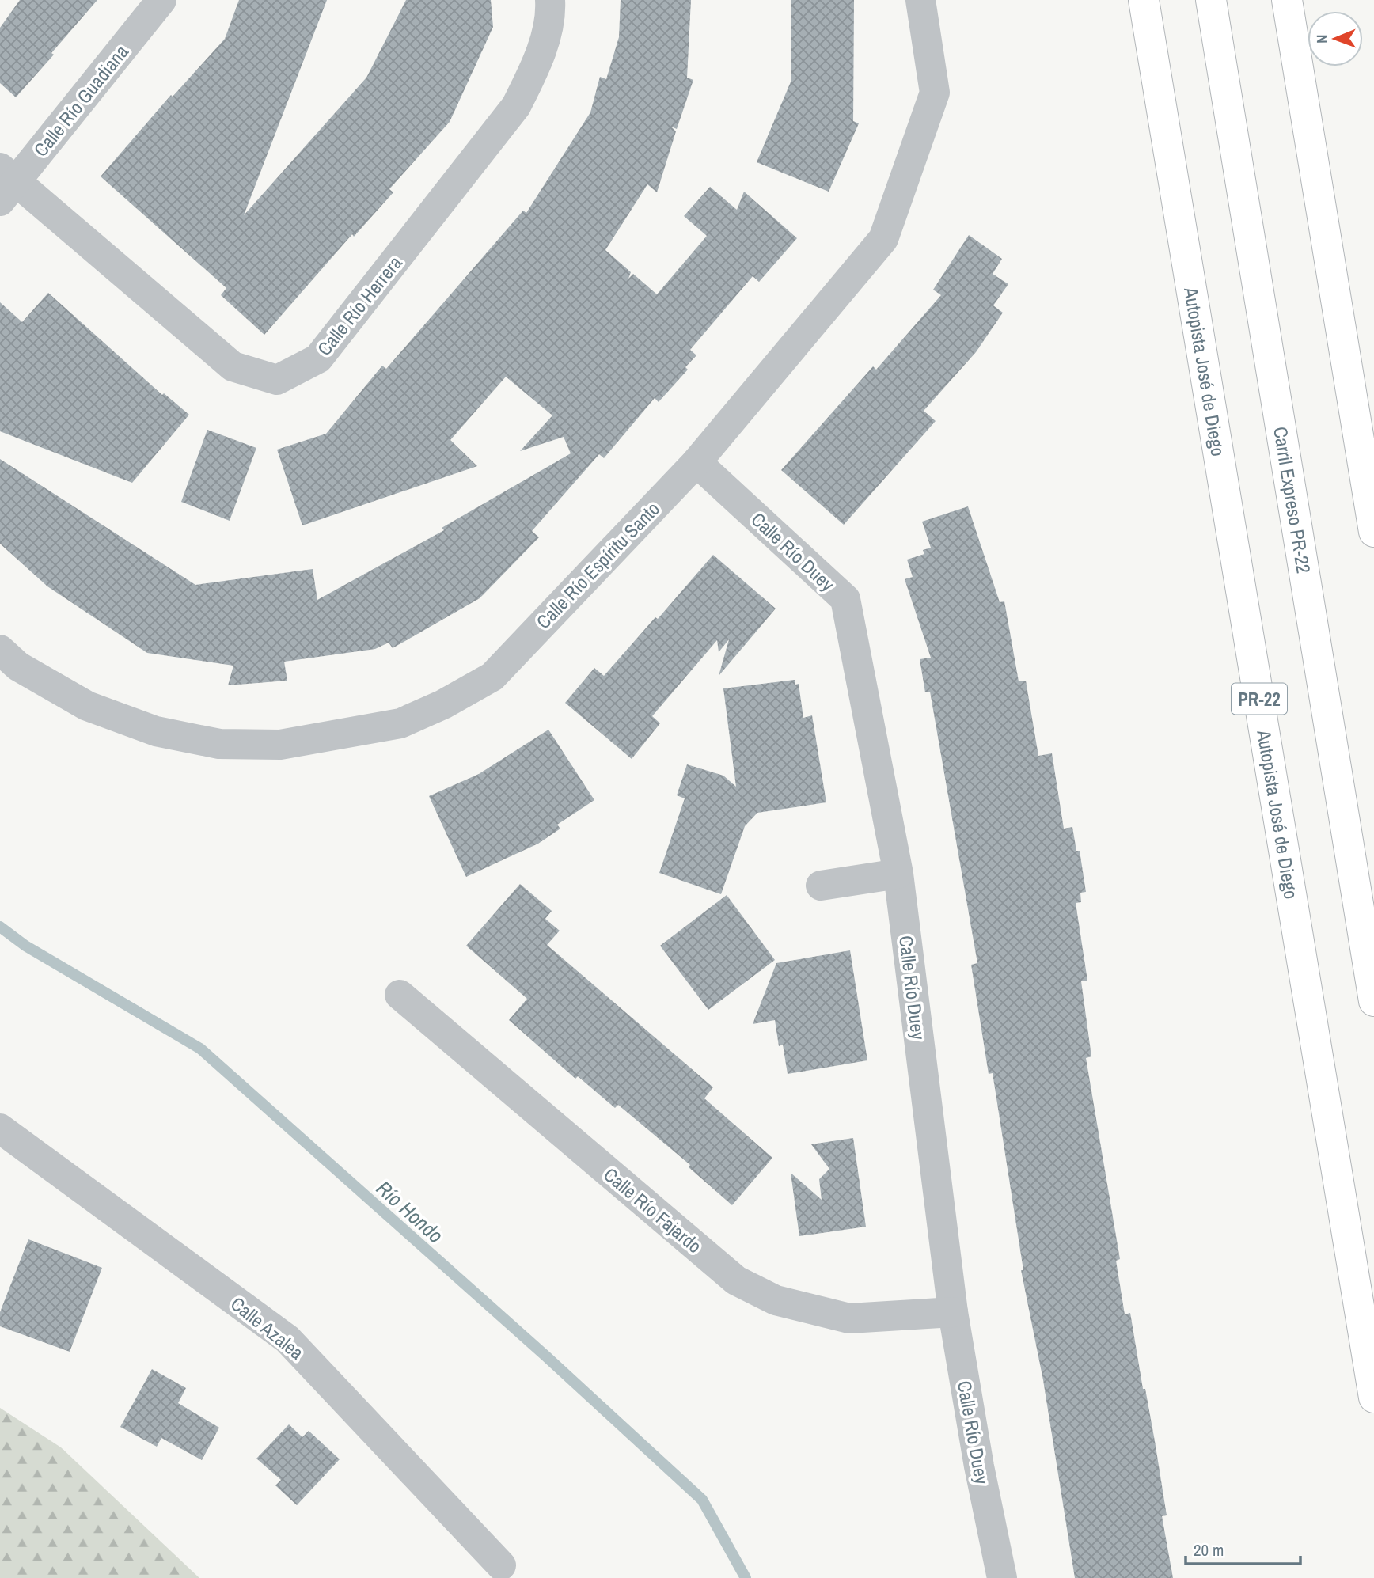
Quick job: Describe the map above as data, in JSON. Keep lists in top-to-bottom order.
{
  "streets": {
    "highway": ["Autopista José de Diego", "Carril Expreso PR-22", "PR-22"],
    "street": [
      "Calle Río Guadiana",
      "Calle Río Herrera",
      "Calle Río Duey",
      "Calle Río Espíritu Santo",
      "Calle Río Fajardo",
      "Calle Azalea"
    ]
  },
  "crossings": [
    ["Calle Río Guadiana", "Calle Río Herrera"],
    ["Calle Río Duey", "Calle Río Espíritu Santo"],
    ["Calle Río Duey", "Calle Río Fajardo"]
  ],
  "water": ["Río Hondo"],
  "scale_bar": "20 m",
  "north": "left"
}
